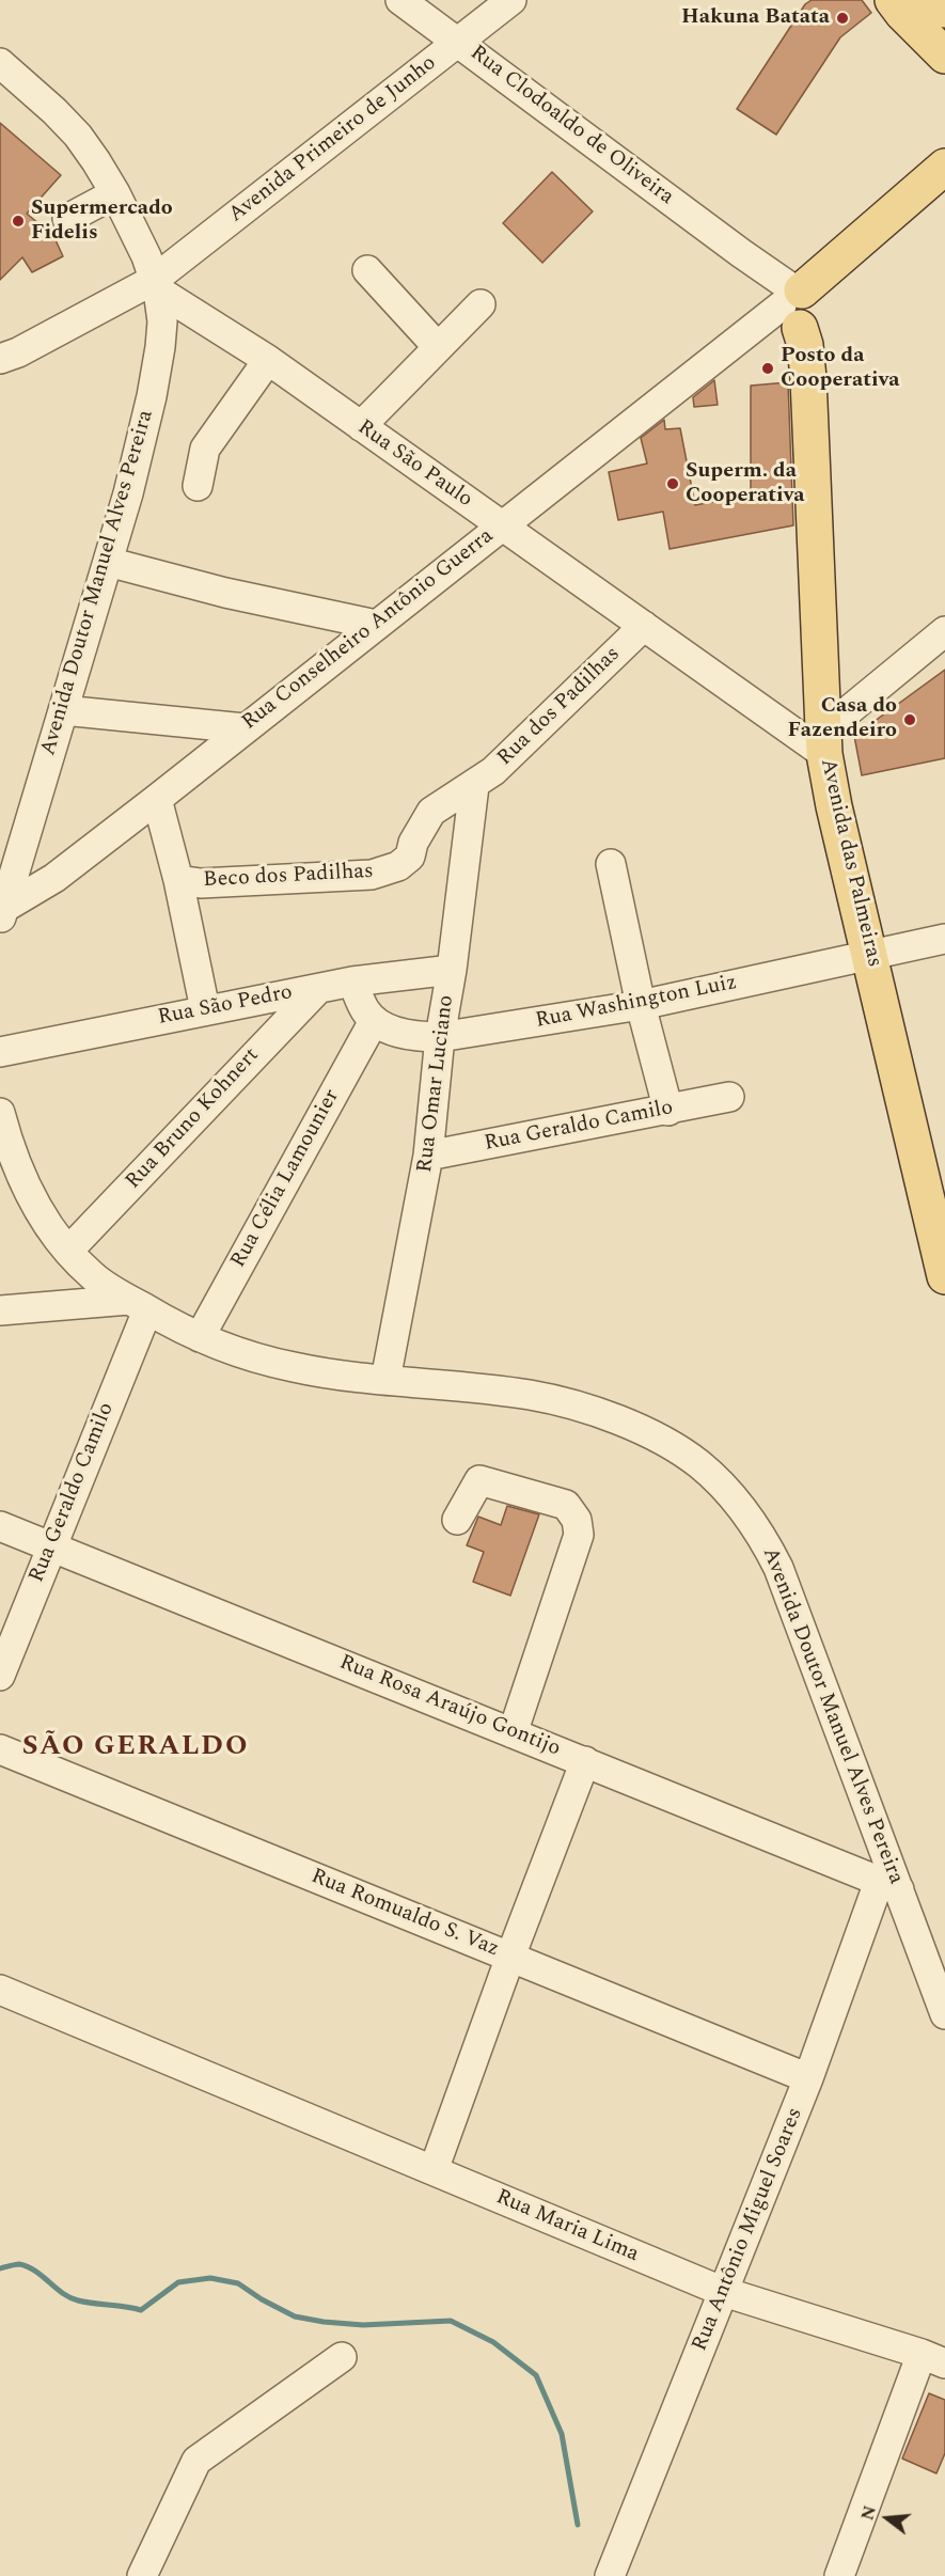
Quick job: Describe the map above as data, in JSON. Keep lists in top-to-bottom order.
{
  "streets": {
    "main road": ["Avenida das Palmeiras"],
    "street": [
      "Rua Clodoaldo de Oliveira",
      "Avenida Primeiro de Junho",
      "Rua São Paulo",
      "Avenida Doutor Manuel Alves Pereira",
      "Rua Conselheiro Antônio Guerra",
      "Rua dos Padilhas",
      "Beco dos Padilhas",
      "Rua Washington Luiz",
      "Rua São Pedro",
      "Rua Omar Luciano",
      "Rua Bruno Kohnert",
      "Rua Geraldo Camilo",
      "Rua Célia Lamounier",
      "Rua Rosa Araújo Gontijo",
      "Rua Romualdo S. Vaz",
      "Rua Maria Lima",
      "Rua Antônio Miguel Soares"
    ]
  },
  "crossings": [
    ["Rua Clodoaldo de Oliveira", "Avenida Primeiro de Junho"],
    ["Rua Clodoaldo de Oliveira", "Rua Conselheiro Antônio Guerra"],
    ["Rua Clodoaldo de Oliveira", "Avenida das Palmeiras"],
    ["Avenida Primeiro de Junho", "Rua São Paulo"],
    ["Avenida Primeiro de Junho", "Avenida Doutor Manuel Alves Pereira"],
    ["Rua São Paulo", "Avenida Doutor Manuel Alves Pereira"],
    ["Rua São Paulo", "Rua Conselheiro Antônio Guerra"],
    ["Rua São Paulo", "Rua dos Padilhas"],
    ["Rua São Paulo", "Avenida das Palmeiras"],
    ["Avenida Doutor Manuel Alves Pereira", "Rua Conselheiro Antônio Guerra"],
    ["Avenida Doutor Manuel Alves Pereira", "Rua Omar Luciano"],
    ["Avenida Doutor Manuel Alves Pereira", "Rua Bruno Kohnert"],
    ["Avenida Doutor Manuel Alves Pereira", "Rua Geraldo Camilo"],
    ["Avenida Doutor Manuel Alves Pereira", "Rua Célia Lamounier"],
    ["Avenida Doutor Manuel Alves Pereira", "Rua Rosa Araújo Gontijo"],
    ["Avenida Doutor Manuel Alves Pereira", "Rua Antônio Miguel Soares"],
    ["Rua Conselheiro Antônio Guerra", "Avenida das Palmeiras"],
    ["Rua dos Padilhas", "Beco dos Padilhas"],
    ["Rua dos Padilhas", "Rua Omar Luciano"],
    ["Avenida das Palmeiras", "Rua Washington Luiz"],
    ["Beco dos Padilhas", "Rua Omar Luciano"],
    ["Rua Washington Luiz", "Rua Omar Luciano"],
    ["Rua Washington Luiz", "Rua Célia Lamounier"],
    ["Rua São Pedro", "Rua Omar Luciano"],
    ["Rua São Pedro", "Rua Bruno Kohnert"],
    ["Rua Omar Luciano", "Rua Geraldo Camilo"],
    ["Rua Geraldo Camilo", "Rua Rosa Araújo Gontijo"],
    ["Rua Rosa Araújo Gontijo", "Rua Antônio Miguel Soares"],
    ["Rua Romualdo S. Vaz", "Rua Antônio Miguel Soares"],
    ["Rua Maria Lima", "Rua Antônio Miguel Soares"]
  ],
  "districts": ["SÃO GERALDO"],
  "places": [
    "Hakuna Batata",
    "Supermercado Fidelis",
    "Posto da Cooperativa",
    "Superm. da Cooperativa",
    "Casa do Fazendeiro"
  ],
  "north": "left"
}
